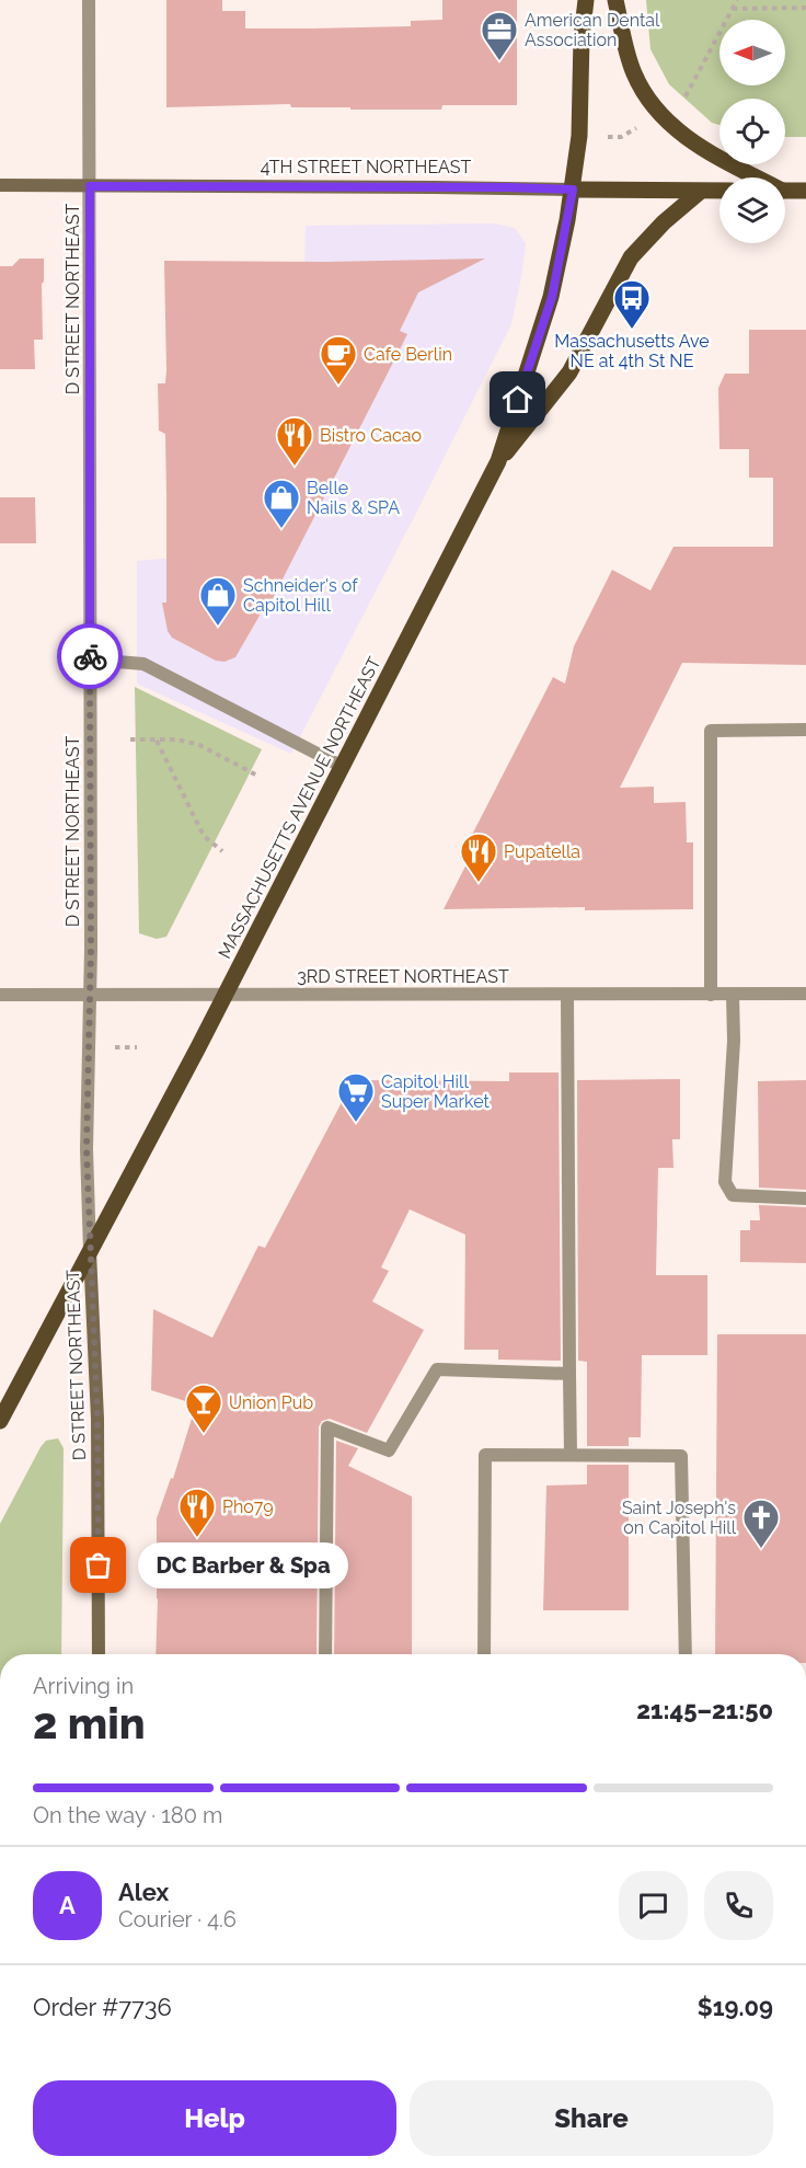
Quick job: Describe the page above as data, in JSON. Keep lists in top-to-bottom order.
{
  "streets": {
    "main road": ["4TH STREET NORTHEAST", "MASSACHUSETTS AVENUE NORTHEAST"],
    "street": ["D STREET NORTHEAST", "3RD STREET NORTHEAST"]
  },
  "crossings": [
    ["4TH STREET NORTHEAST", "D STREET NORTHEAST"],
    ["4TH STREET NORTHEAST", "MASSACHUSETTS AVENUE NORTHEAST"],
    ["D STREET NORTHEAST", "MASSACHUSETTS AVENUE NORTHEAST"],
    ["D STREET NORTHEAST", "3RD STREET NORTHEAST"],
    ["MASSACHUSETTS AVENUE NORTHEAST", "3RD STREET NORTHEAST"]
  ],
  "places": {
    "office": ["American Dental Association"],
    "bus stop": ["Massachusetts Ave NE at 4th St NE"],
    "cafe": ["Cafe Berlin"],
    "restaurant": ["Bistro Cacao", "Pupatella", "Pho79"],
    "shop": ["Belle Nails & SPA", "Schneider's of Capitol Hill"],
    "supermarket": ["Capitol Hill Super Market"],
    "bar": ["Union Pub"],
    "church": ["Saint Joseph's on Capitol Hill"],
    "other": ["DC Barber & Spa"]
  },
  "north": "left",
  "page": {
    "bubble": "DC Barber & Spa",
    "heading": ["2 min", "Arriving in", "21:45–21:50"],
    "panel": [
      "Alex",
      "Courier · 4.6",
      "Order #7736",
      "$19.09"
    ],
    "bar": "On the way · 180 m",
    "round": "A",
    "buttons": ["Help", "Share"]
  }
}
